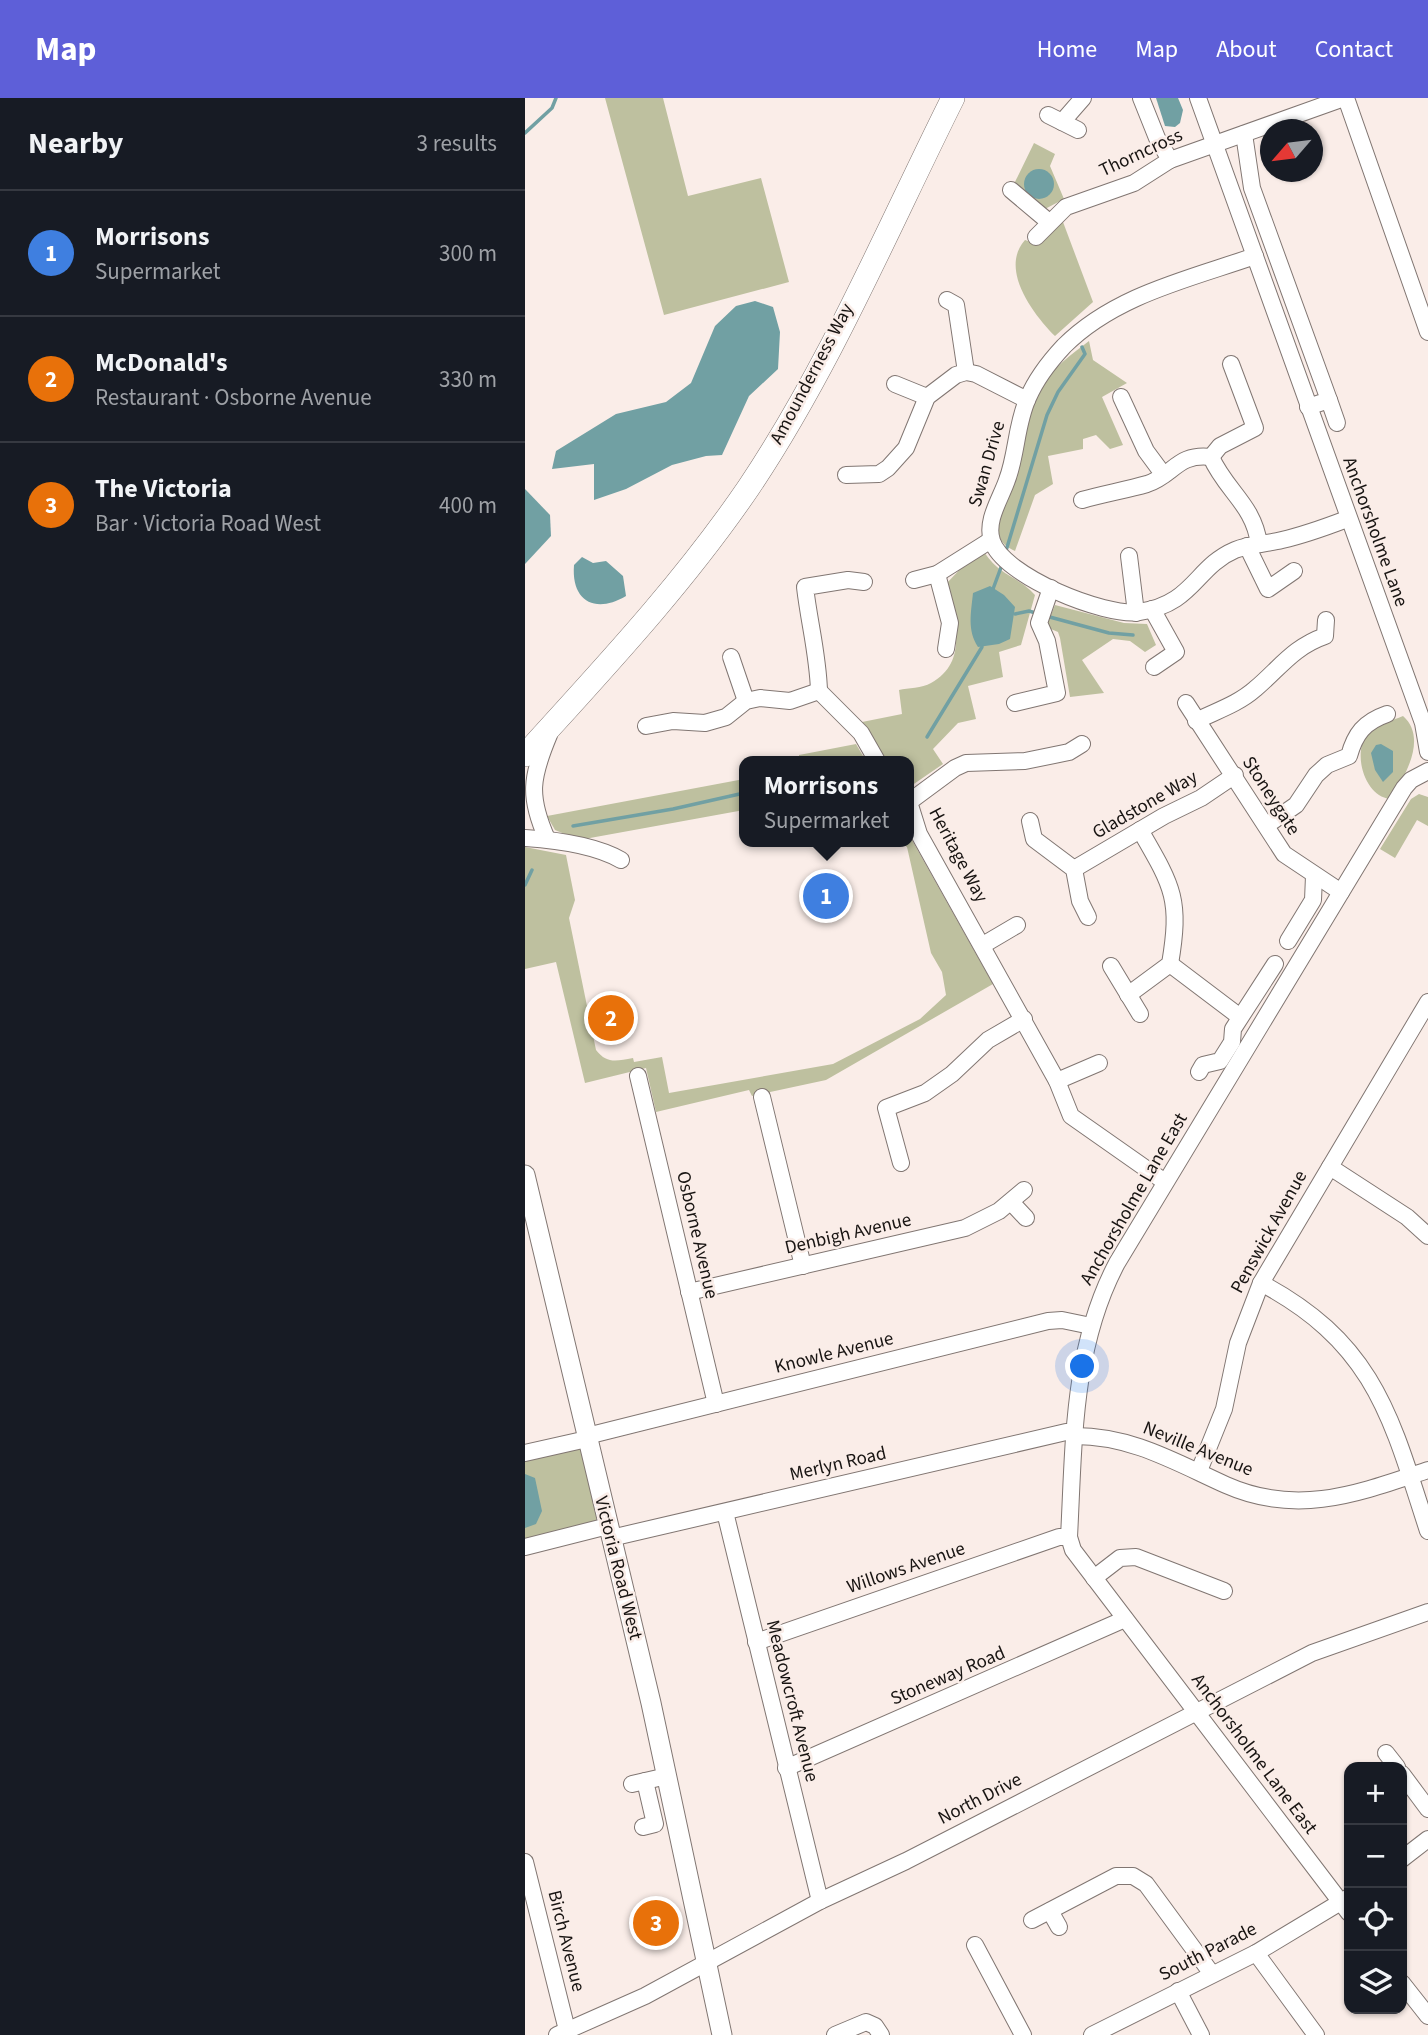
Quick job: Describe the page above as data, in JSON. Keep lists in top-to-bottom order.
{
  "streets": {
    "highway": ["Amounderness Way"],
    "main road": ["Victoria Road West"],
    "street": [
      "Thorncross",
      "Swan Drive",
      "Anchorsholme Lane",
      "Stoneygate",
      "Gladstone Way",
      "Heritage Way",
      "Anchorsholme Lane East",
      "Penswick Avenue",
      "Denbigh Avenue",
      "Osborne Avenue",
      "Knowle Avenue",
      "Neville Avenue",
      "Merlyn Road",
      "Willows Avenue",
      "Stoneway Road",
      "Meadowcroft Avenue",
      "North Drive",
      "Birch Avenue",
      "South Parade"
    ]
  },
  "crossings": [
    ["Thorncross", "Anchorsholme Lane"],
    ["Swan Drive", "Anchorsholme Lane"],
    ["Stoneygate", "Gladstone Way"],
    ["Stoneygate", "Anchorsholme Lane East"],
    ["Heritage Way", "Anchorsholme Lane East"],
    ["Anchorsholme Lane East", "Knowle Avenue"],
    ["Anchorsholme Lane East", "Neville Avenue"],
    ["Anchorsholme Lane East", "Merlyn Road"],
    ["Anchorsholme Lane East", "Willows Avenue"],
    ["Anchorsholme Lane East", "Stoneway Road"],
    ["Anchorsholme Lane East", "North Drive"],
    ["Penswick Avenue", "Neville Avenue"],
    ["Denbigh Avenue", "Osborne Avenue"],
    ["Osborne Avenue", "Knowle Avenue"],
    ["Knowle Avenue", "Victoria Road West"],
    ["Neville Avenue", "Merlyn Road"],
    ["Merlyn Road", "Victoria Road West"],
    ["Merlyn Road", "Meadowcroft Avenue"],
    ["Victoria Road West", "North Drive"],
    ["Willows Avenue", "Meadowcroft Avenue"],
    ["Stoneway Road", "Meadowcroft Avenue"],
    ["Meadowcroft Avenue", "North Drive"],
    ["North Drive", "Birch Avenue"]
  ],
  "north": "bottom left",
  "page": {
    "header": "Map",
    "nav": [
      "Home",
      "Map",
      "About",
      "Contact"
    ],
    "heading": ["Nearby", "3 results"],
    "list": [
      {
        "mark": "1",
        "name": "Morrisons",
        "note": "Supermarket",
        "value": "300 m"
      },
      {
        "mark": "2",
        "name": "McDonald's",
        "note": "Restaurant · Osborne Avenue",
        "value": "330 m"
      },
      {
        "mark": "3",
        "name": "The Victoria",
        "note": "Bar · Victoria Road West",
        "value": "400 m"
      }
    ],
    "popup": ["Morrisons", "Supermarket"],
    "pins": ["1", "2", "3"],
    "map_buttons": ["+", "−"]
  }
}
